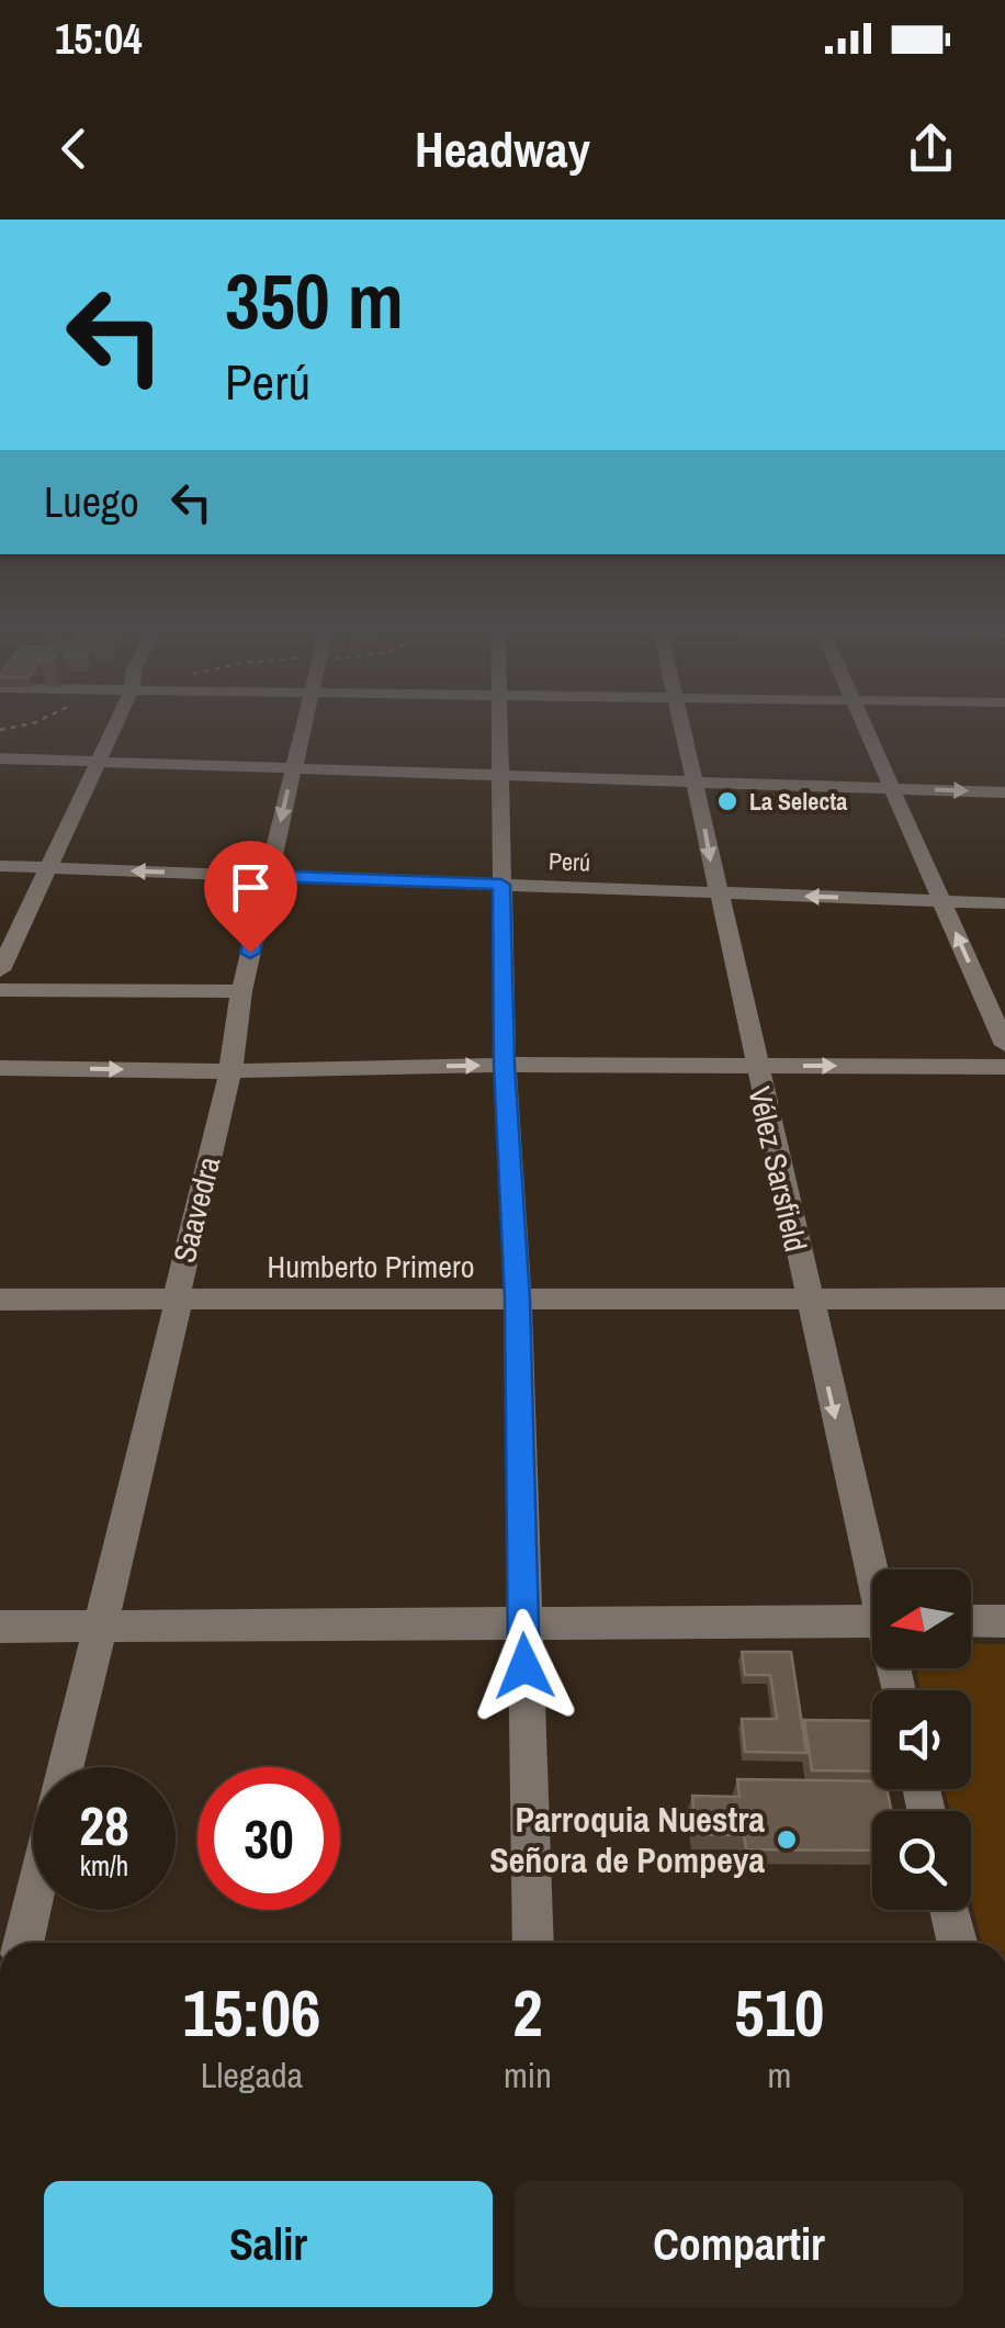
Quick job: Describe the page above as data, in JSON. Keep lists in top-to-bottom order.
{
  "streets": {
    "street": [
      "Perú",
      "Vélez Sarsfield",
      "Saavedra",
      "Humberto Primero"
    ]
  },
  "crossings": [
    ["Perú", "Vélez Sarsfield"],
    ["Perú", "Saavedra"],
    ["Vélez Sarsfield", "Humberto Primero"],
    ["Saavedra", "Humberto Primero"]
  ],
  "places": ["La Selecta", "Parroquia Nuestra Señora de Pompeya"],
  "north": "left",
  "page": {
    "status": "15:04",
    "header": "Headway",
    "turn": ["350 m", "Perú"],
    "then": "Luego",
    "speed": "28 km/h",
    "limit": "30",
    "eta": [
      "15:06",
      "Llegada",
      "2",
      "min",
      "510",
      "m"
    ],
    "buttons": ["Salir", "Compartir"]
  }
}
